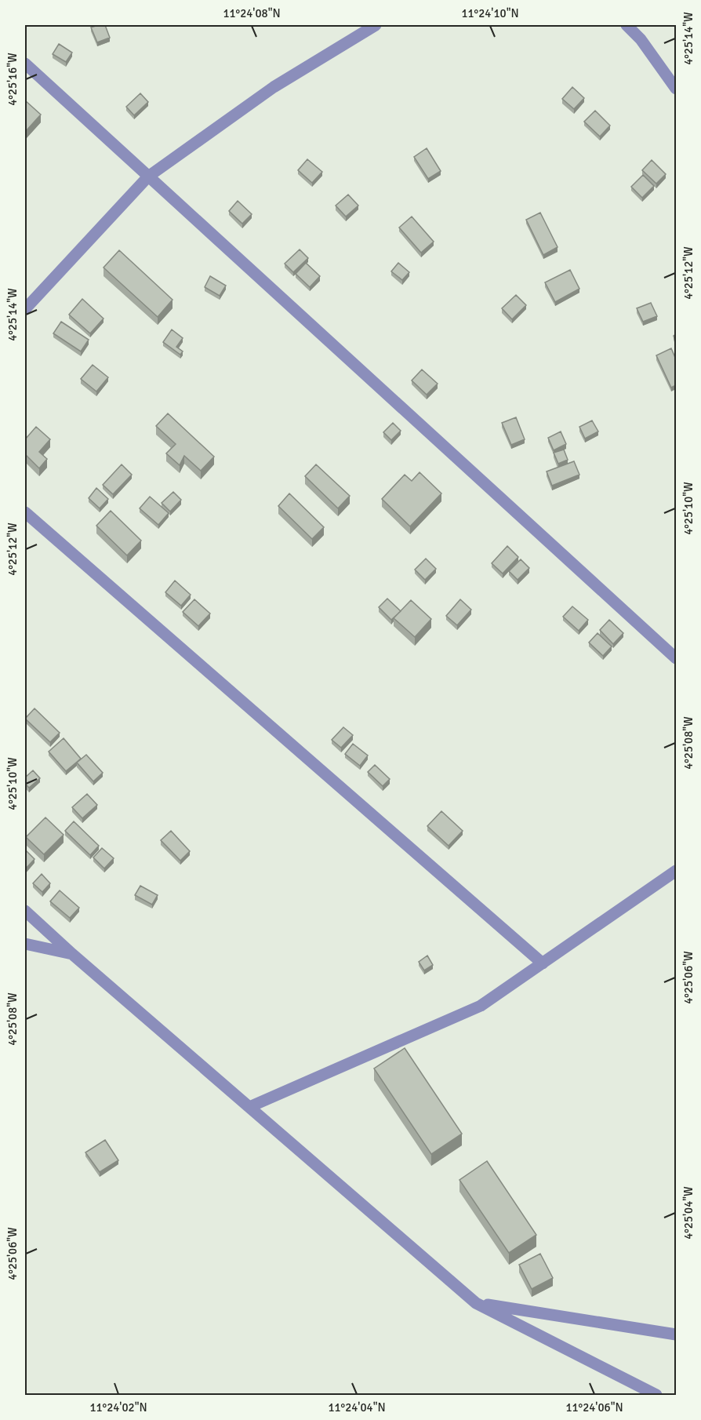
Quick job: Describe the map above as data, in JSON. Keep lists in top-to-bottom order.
{
  "coordinates": [
    "11°24'08\"N",
    "11°24'10\"N",
    "4°25'14\"W",
    "4°25'16\"W",
    "4°25'12\"W",
    "4°25'10\"W",
    "4°25'08\"W",
    "4°25'06\"W",
    "4°25'04\"W",
    "11°24'02\"N",
    "11°24'04\"N",
    "11°24'06\"N"
  ]
}
